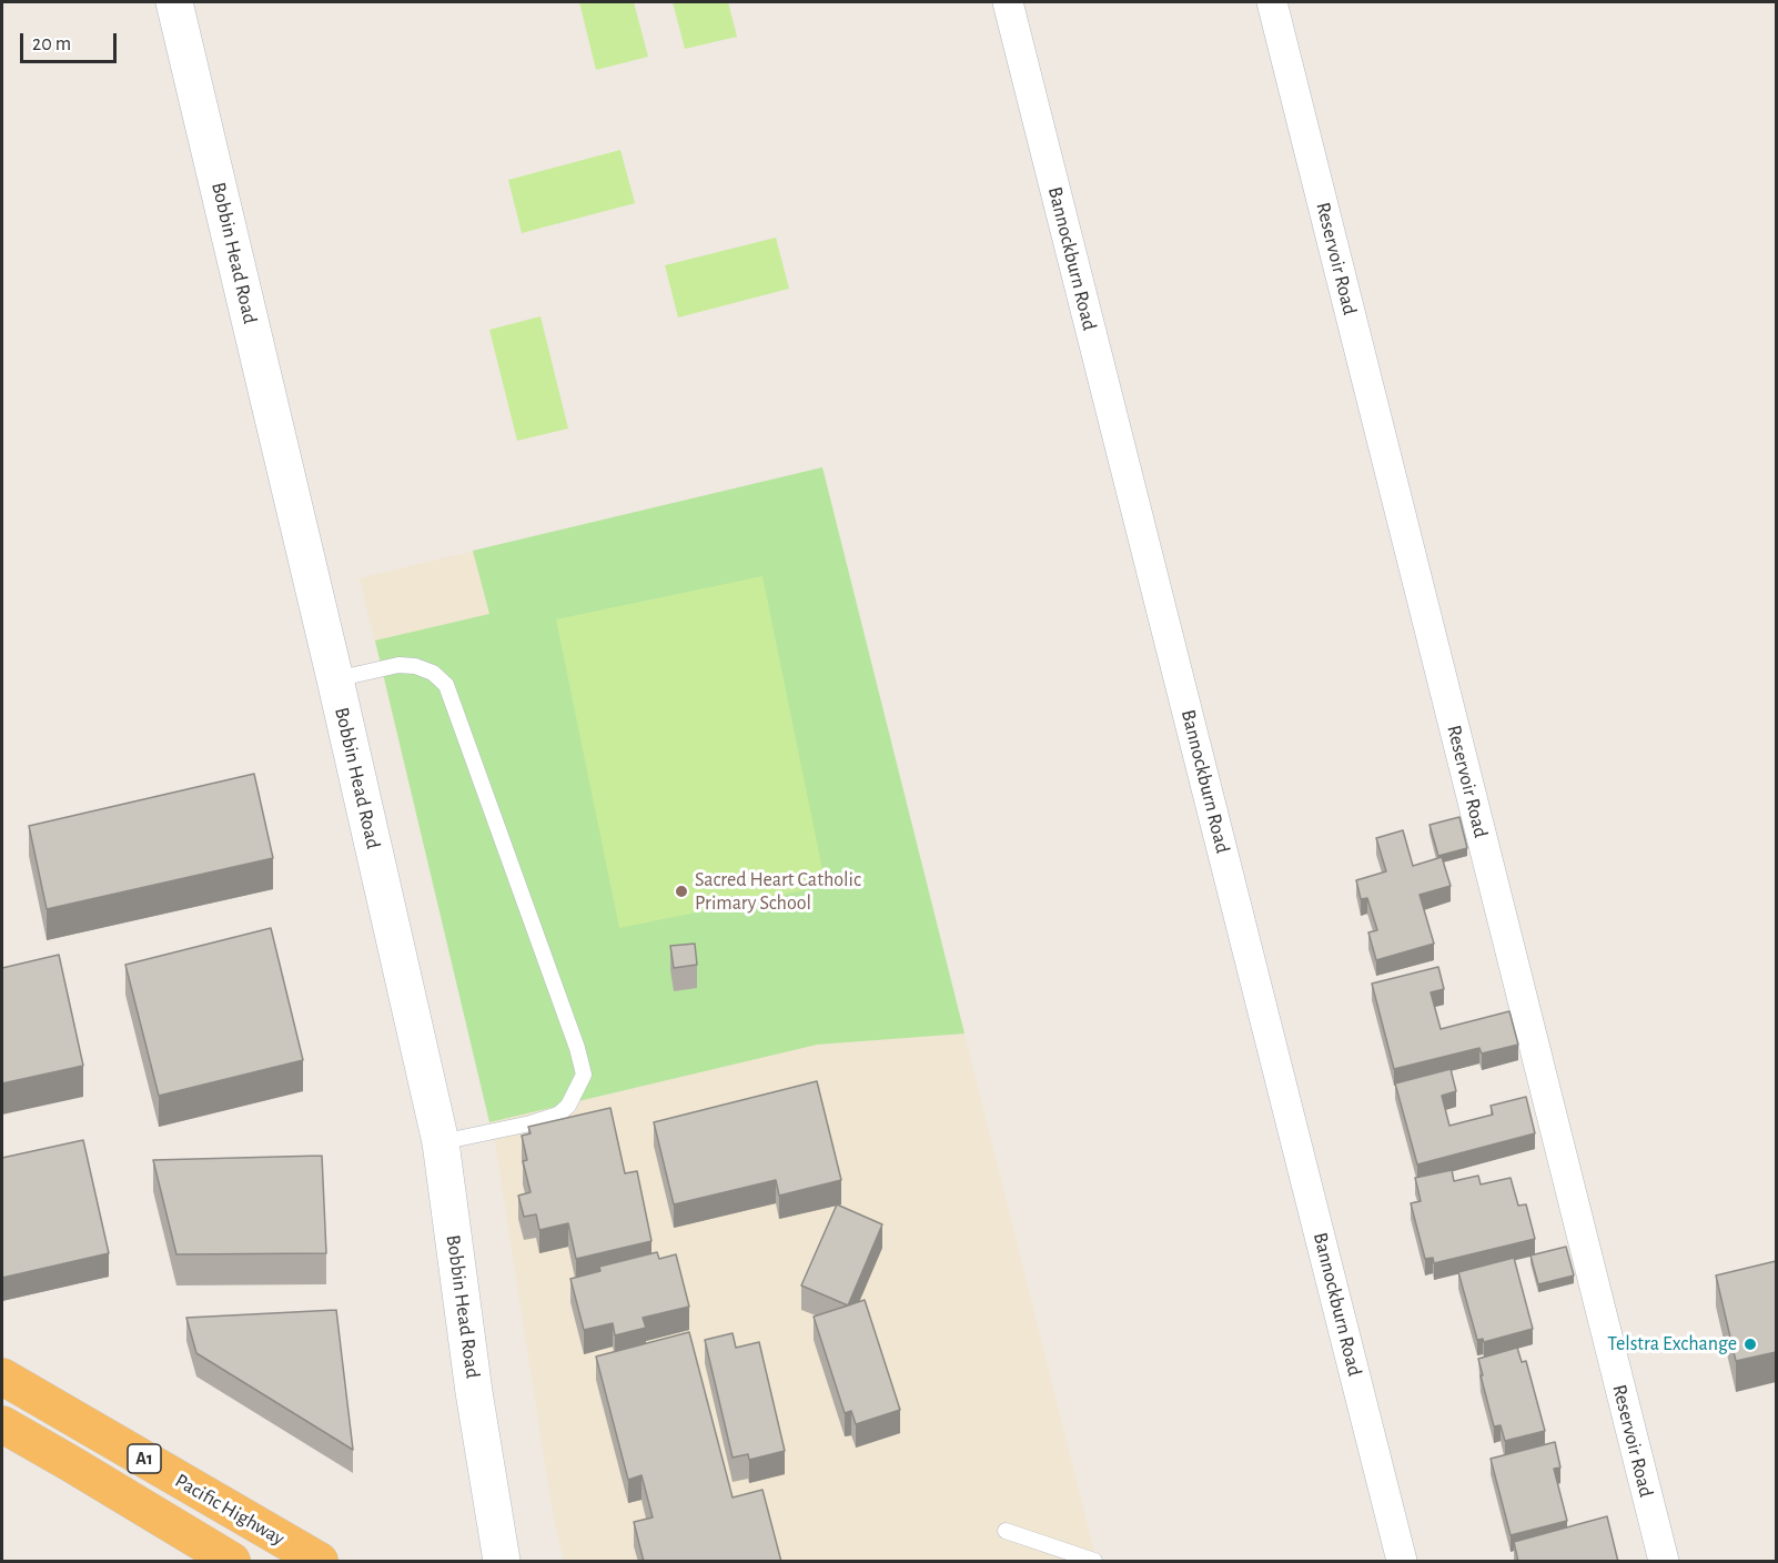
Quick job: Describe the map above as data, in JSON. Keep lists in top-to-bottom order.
{
  "streets": {
    "highway": ["A1", "Pacific Highway"],
    "main road": ["Bobbin Head Road"],
    "street": ["Bannockburn Road", "Reservoir Road"]
  },
  "places": ["Sacred Heart Catholic Primary School", "Telstra Exchange"],
  "scale_bar": "20 m"
}
